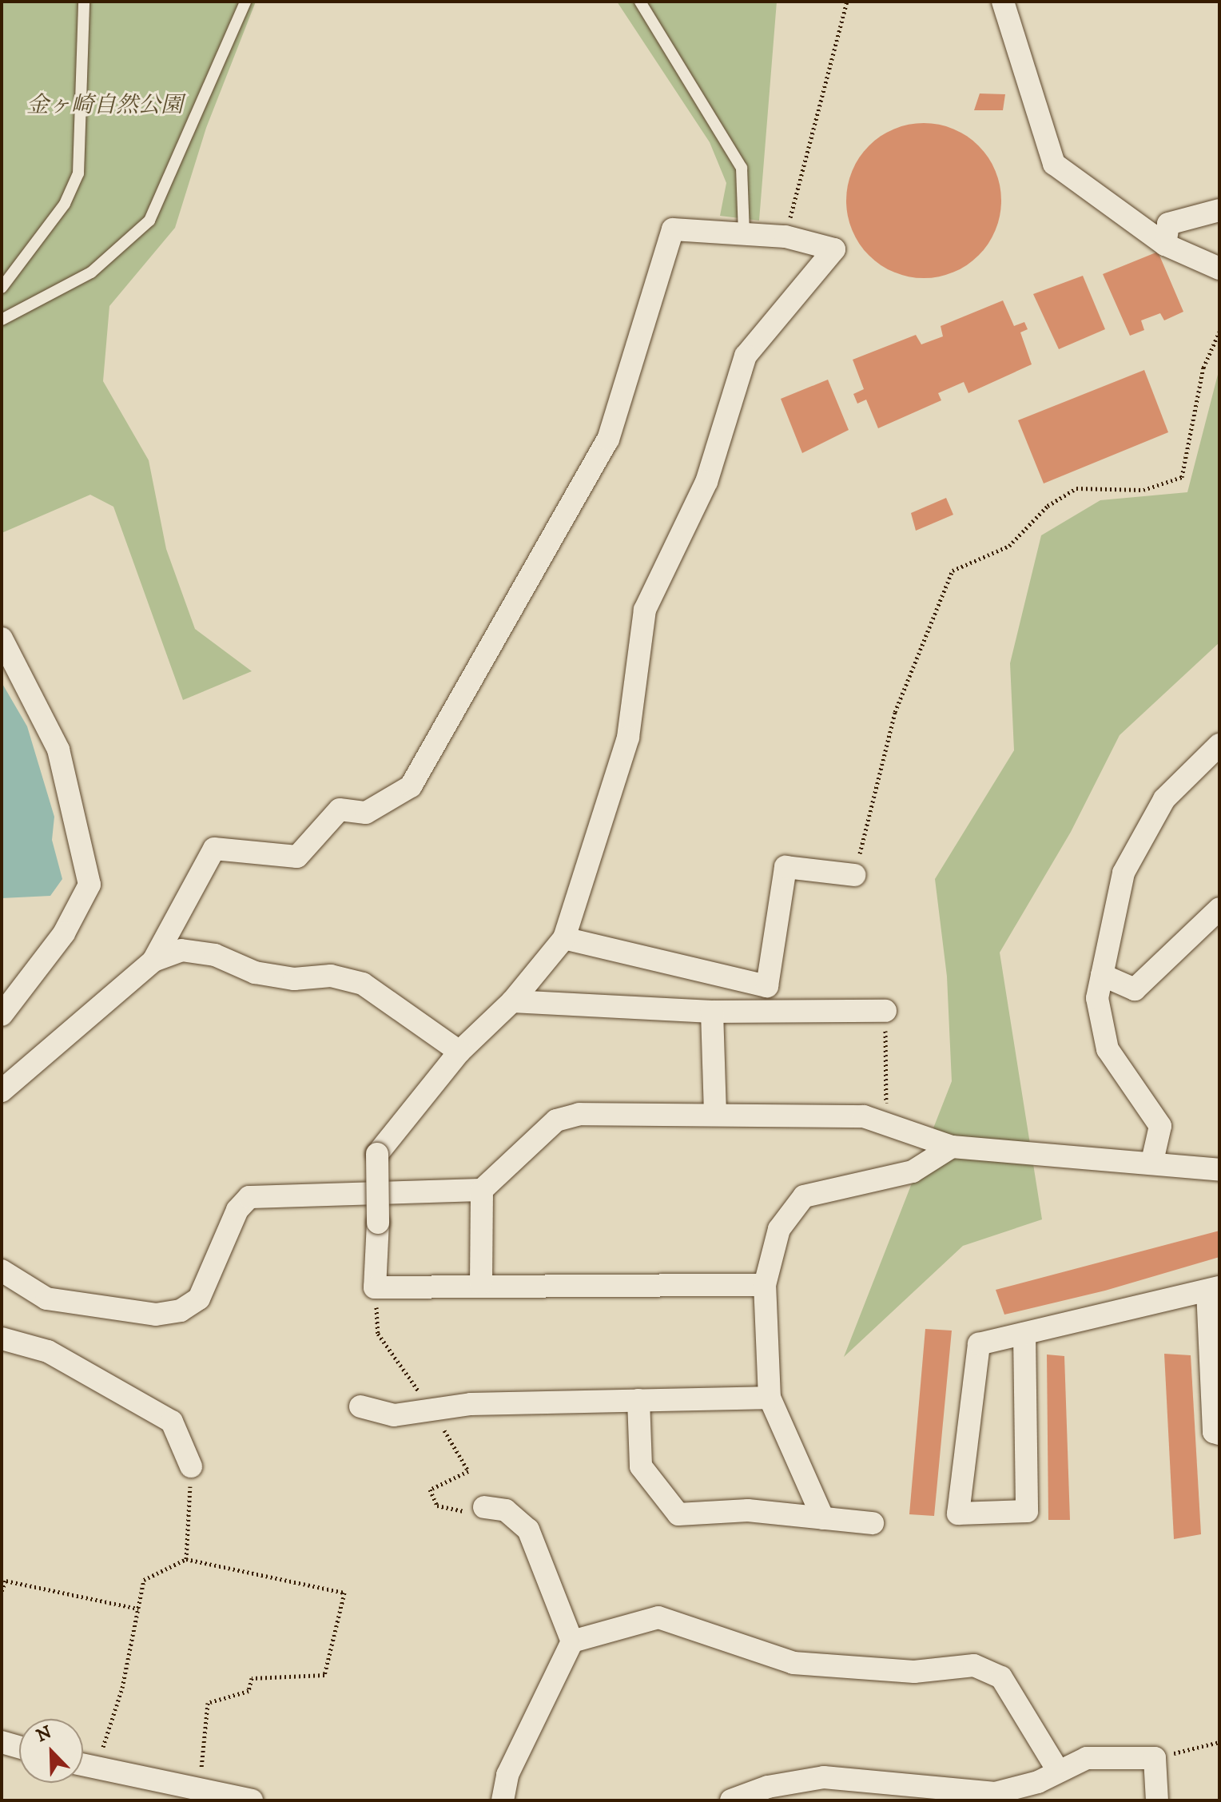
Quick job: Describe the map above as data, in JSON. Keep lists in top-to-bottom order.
{
  "parks": ["金ヶ崎自然公園"],
  "north": "top left"
}
